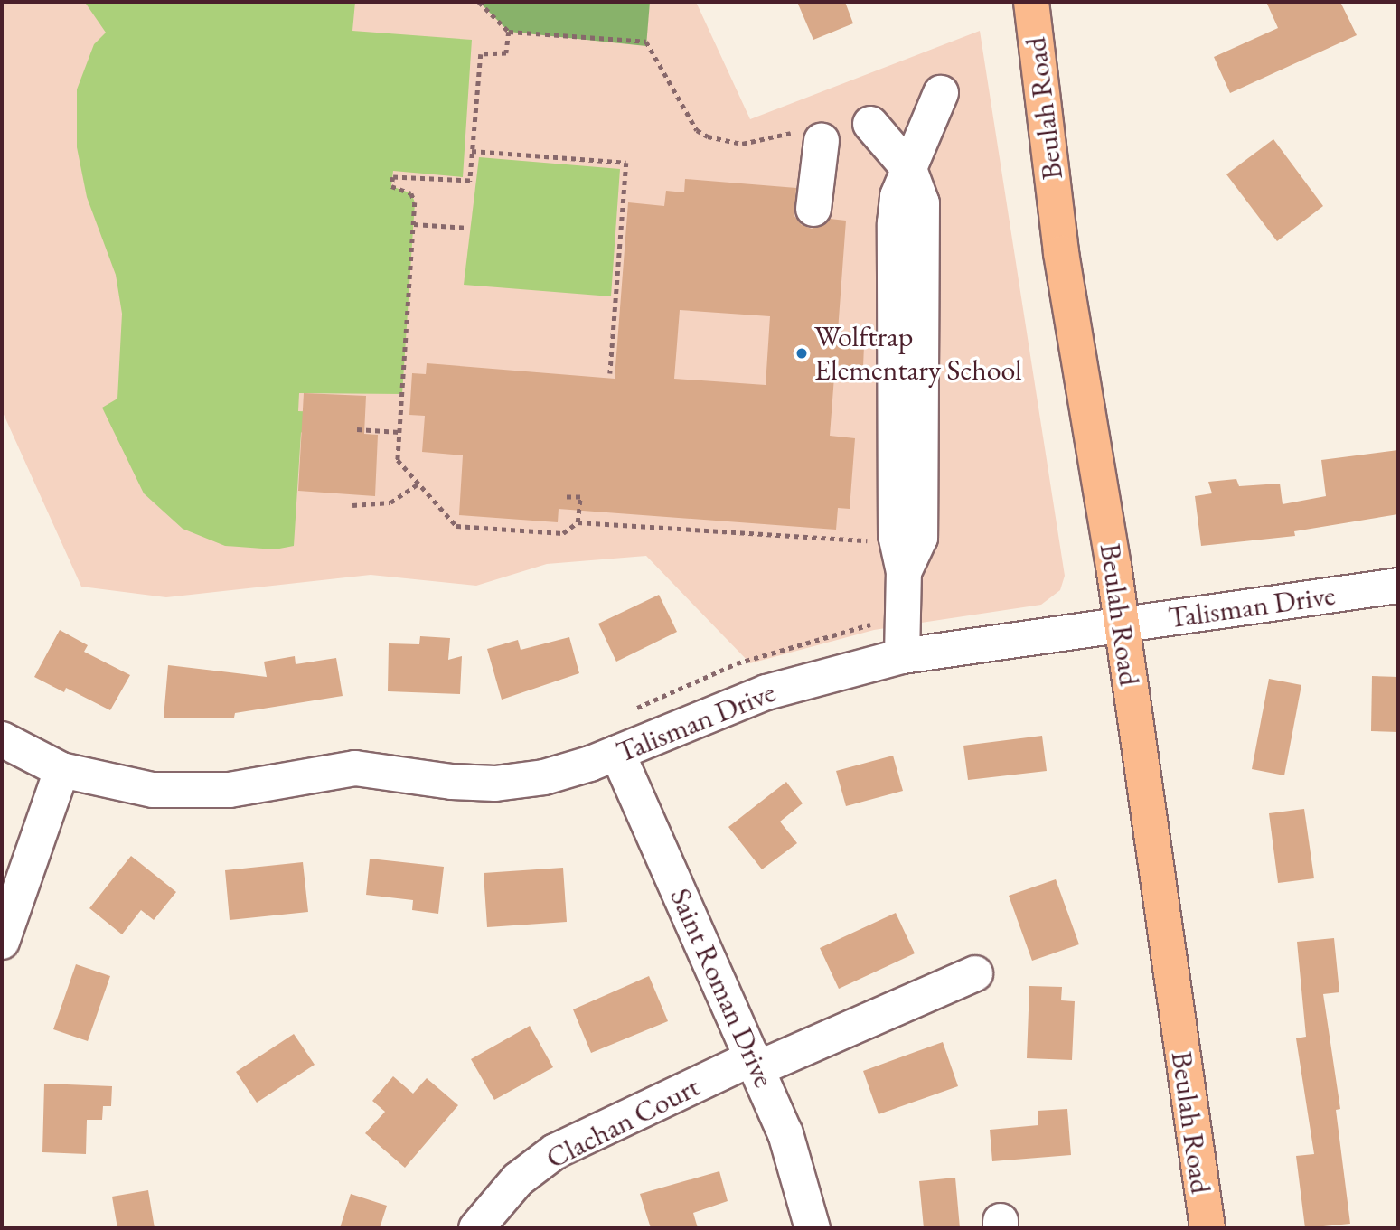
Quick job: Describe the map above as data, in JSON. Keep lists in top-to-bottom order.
{
  "streets": {
    "main road": ["Beulah Road"],
    "street": ["Talisman Drive", "Saint Roman Drive", "Clachan Court"]
  },
  "crossings": [
    ["Beulah Road", "Talisman Drive"],
    ["Talisman Drive", "Saint Roman Drive"],
    ["Saint Roman Drive", "Clachan Court"]
  ],
  "places": ["Wolftrap Elementary School"]
}
